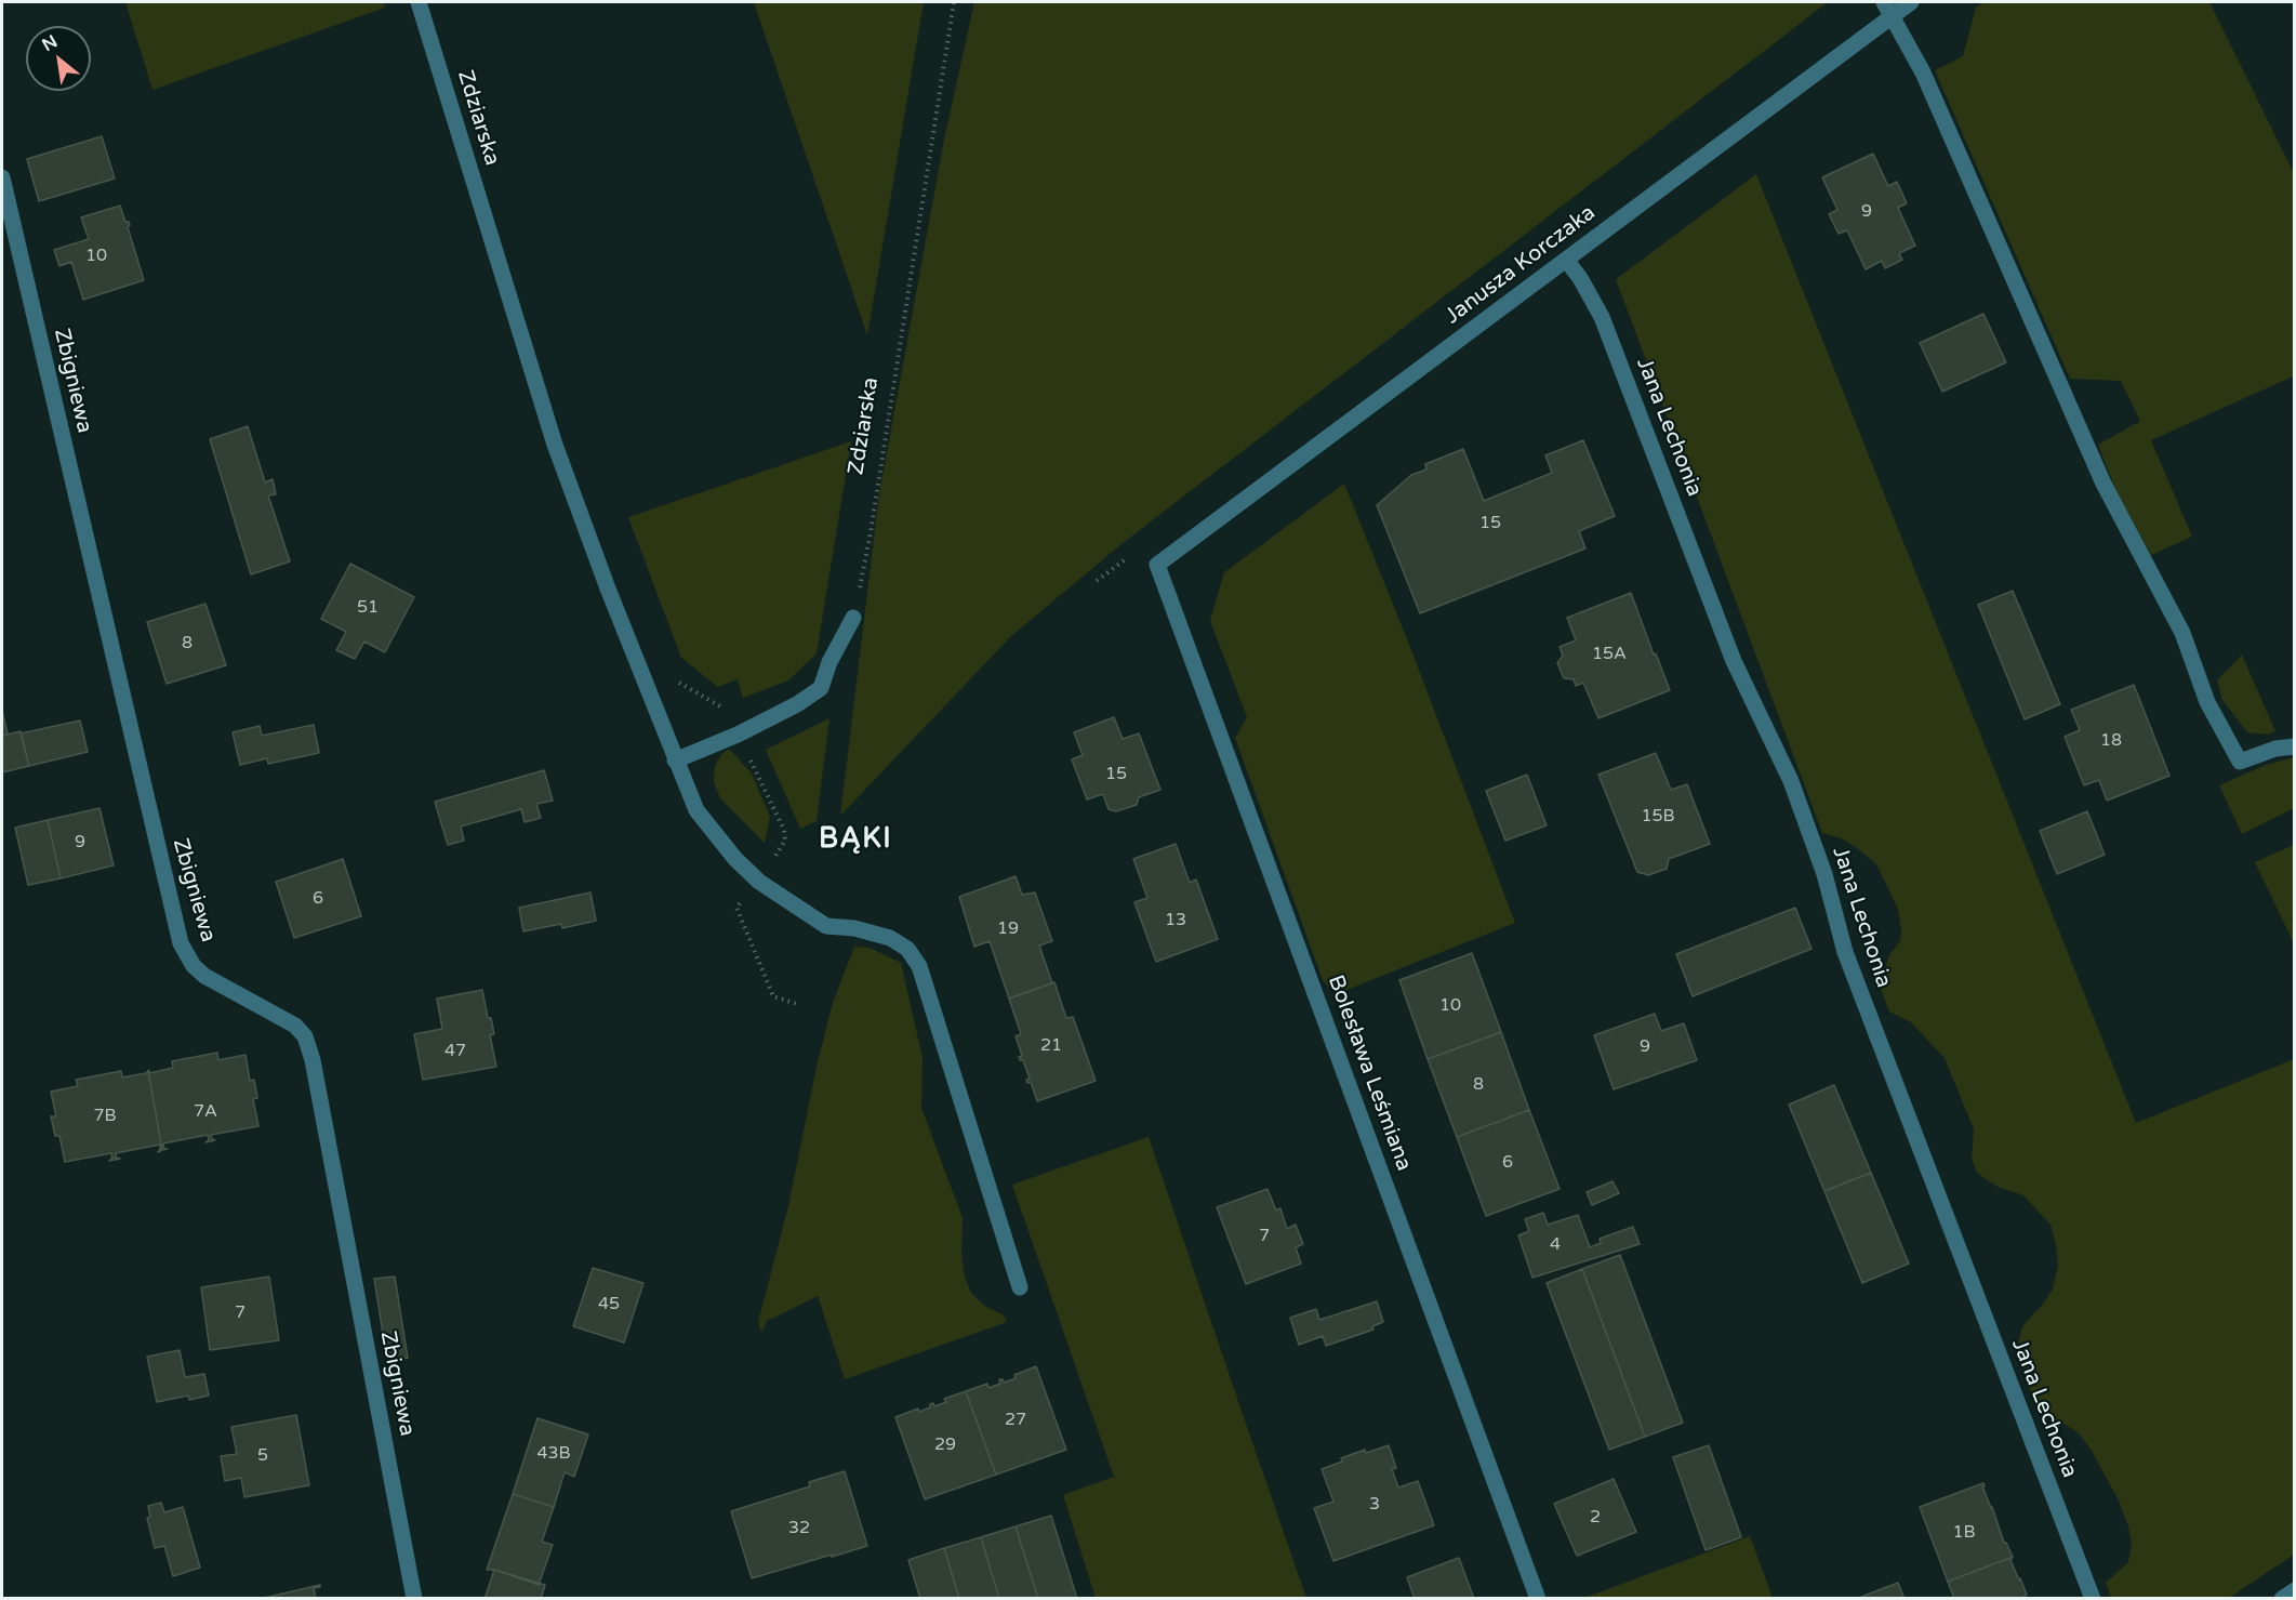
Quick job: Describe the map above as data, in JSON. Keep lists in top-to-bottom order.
{
  "streets": {
    "street": [
      "Zdziarska",
      "Janusza Korczaka",
      "Zbigniewa",
      "Jana Lechonia",
      "Bolesława Leśmiana"
    ]
  },
  "crossings": [
    ["Janusza Korczaka", "Jana Lechonia"],
    ["Janusza Korczaka", "Bolesława Leśmiana"]
  ],
  "districts": ["BĄKI"],
  "house_numbers": [
    "9",
    "10",
    "15",
    "51",
    "8",
    "15A",
    "18",
    "15",
    "15B",
    "9",
    "6",
    "13",
    "19",
    "10",
    "21",
    "9",
    "47",
    "8",
    "7A",
    "7B",
    "6",
    "7",
    "4",
    "45",
    "7",
    "27",
    "29",
    "43B",
    "5",
    "3",
    "2",
    "32",
    "1B"
  ],
  "north": "top left"
}
